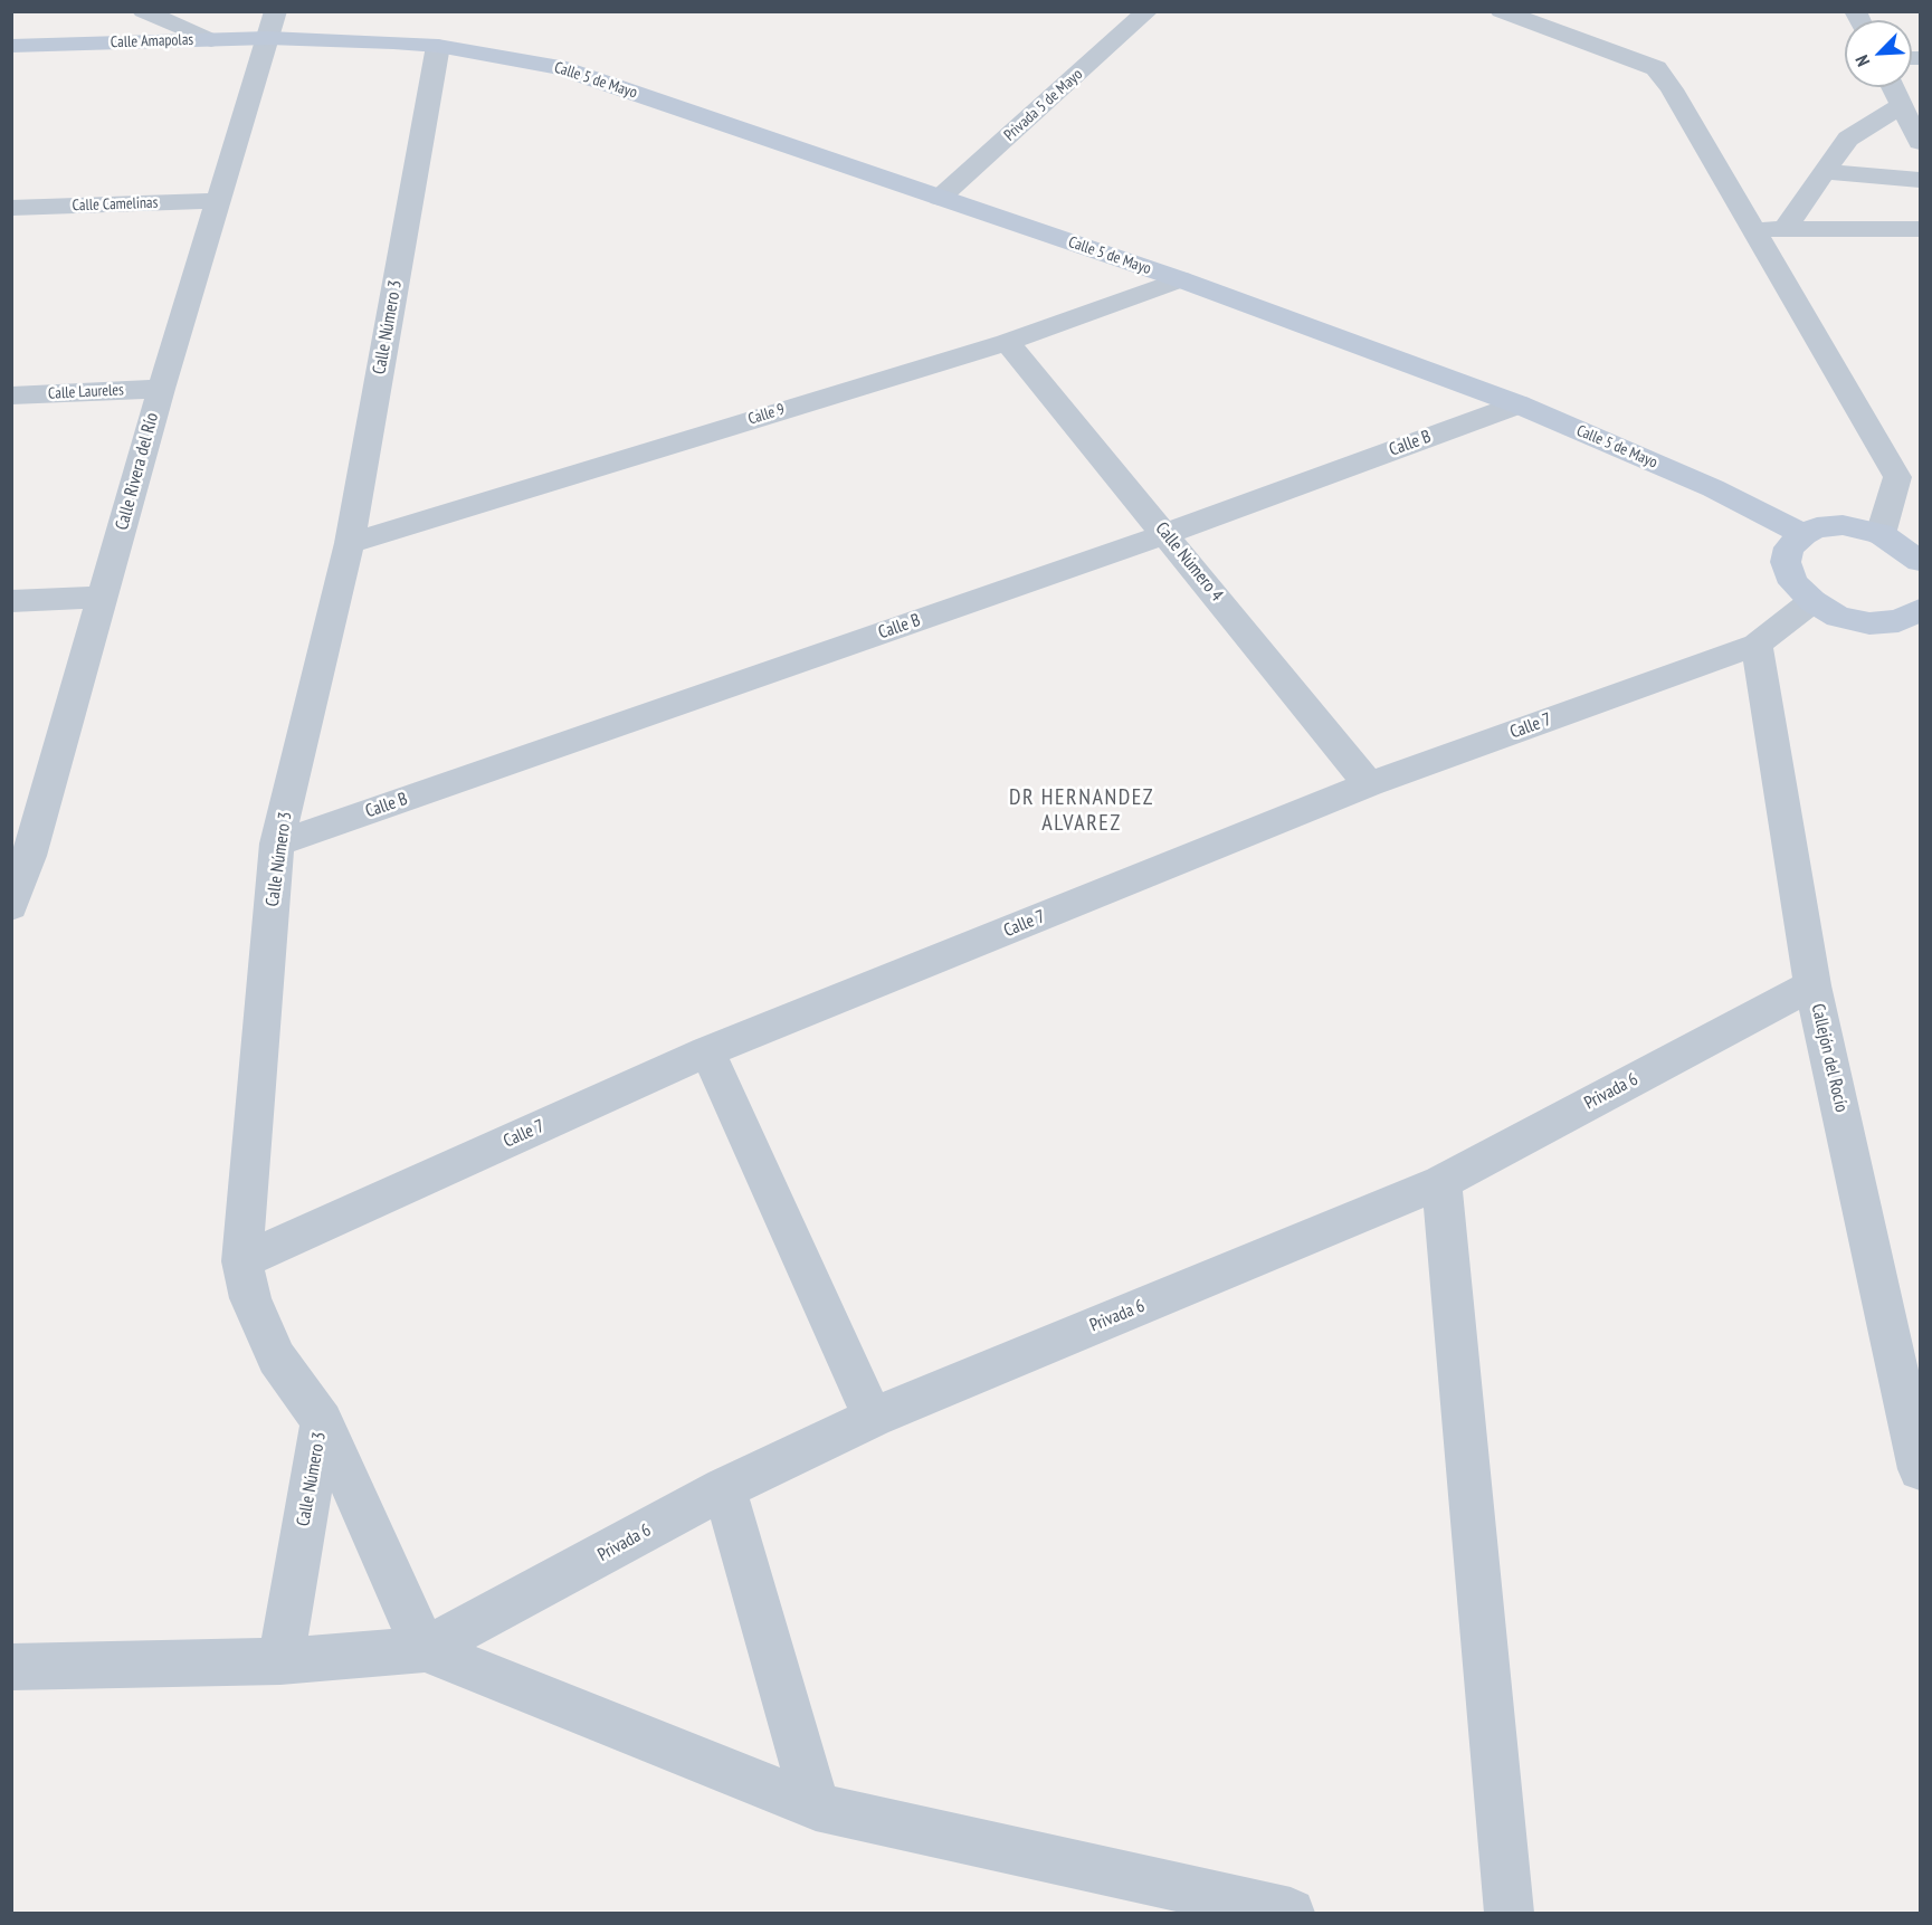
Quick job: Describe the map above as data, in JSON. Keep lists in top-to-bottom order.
{
  "streets": {
    "street": [
      "Calle Amapolas",
      "Calle 5 de Mayo",
      "Privada 5 de Mayo",
      "Calle Camelinas",
      "Calle Número 3",
      "Calle Laureles",
      "Calle 9",
      "Calle B",
      "Calle Rivera del Río",
      "Calle Número 4",
      "Calle 7",
      "Callejón del Rocío",
      "Privada 6"
    ]
  },
  "crossings": [
    ["Calle Amapolas", "Calle 5 de Mayo"],
    ["Calle Amapolas", "Calle Rivera del Río"],
    ["Calle 5 de Mayo", "Privada 5 de Mayo"],
    ["Calle 5 de Mayo", "Calle Número 3"],
    ["Calle 5 de Mayo", "Calle 9"],
    ["Calle 5 de Mayo", "Calle B"],
    ["Calle Camelinas", "Calle Rivera del Río"],
    ["Calle Número 3", "Calle 9"],
    ["Calle Número 3", "Calle B"],
    ["Calle Número 3", "Calle 7"],
    ["Calle Laureles", "Calle Rivera del Río"],
    ["Calle 9", "Calle Número 4"],
    ["Calle B", "Calle Número 4"],
    ["Calle Número 4", "Calle 7"],
    ["Calle 7", "Callejón del Rocío"],
    ["Callejón del Rocío", "Privada 6"]
  ],
  "districts": ["DR HERNANDEZ ALVAREZ"],
  "north": "bottom left"
}
